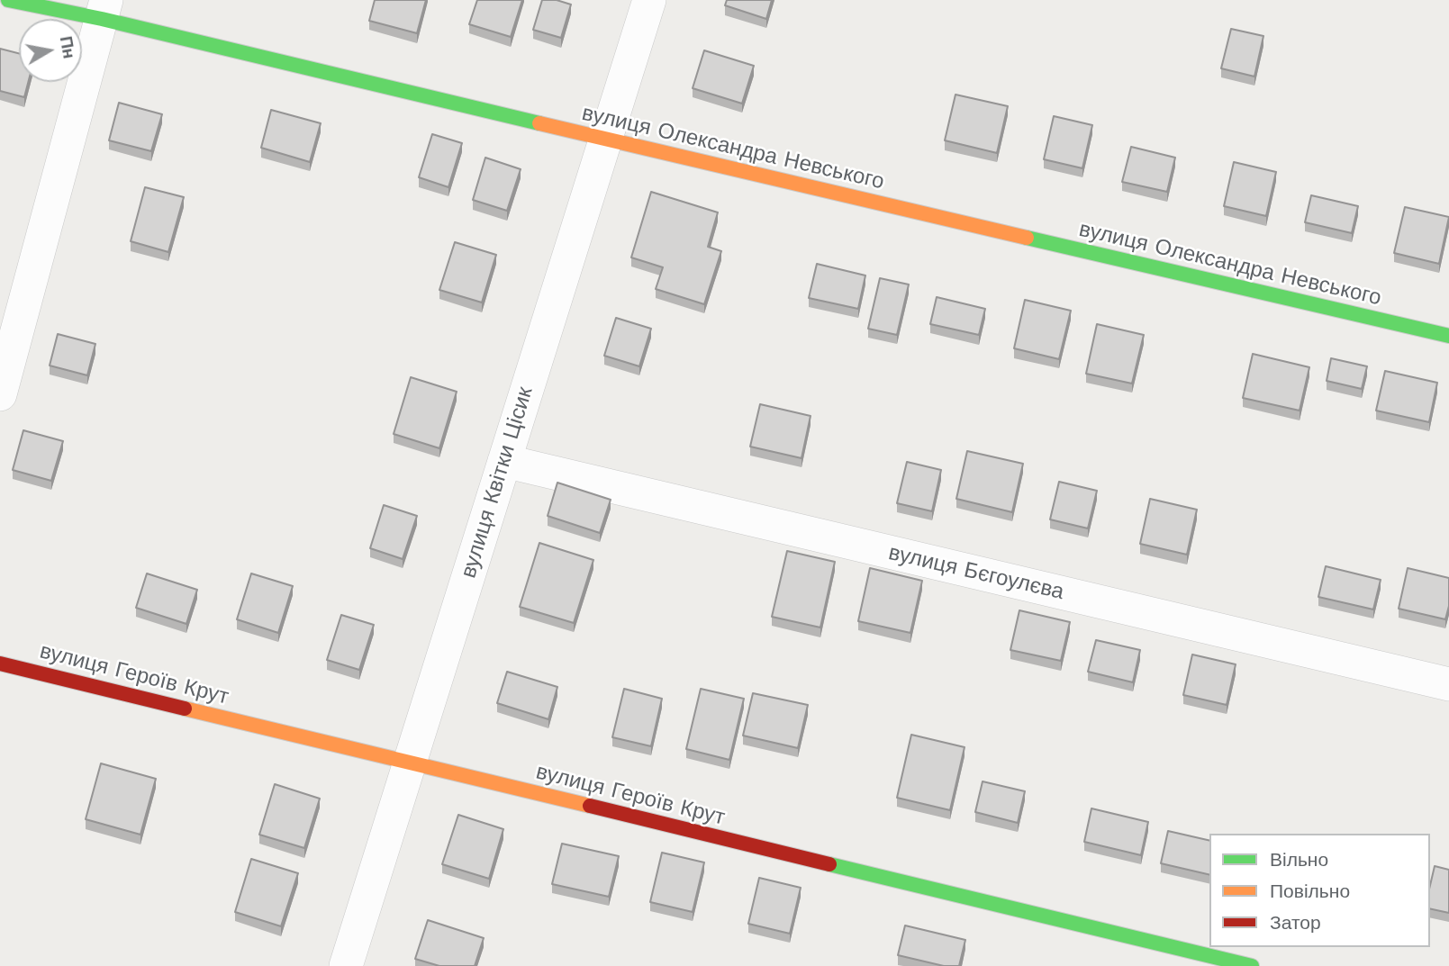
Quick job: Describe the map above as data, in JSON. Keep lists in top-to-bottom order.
{
  "streets": {
    "street": [
      "вулиця Олександра Невського",
      "вулиця Квітки Цісик",
      "вулиця Бєгоулєва",
      "вулиця Героїв Крут"
    ]
  },
  "crossings": [
    ["вулиця Олександра Невського", "вулиця Квітки Цісик"],
    ["вулиця Квітки Цісик", "вулиця Бєгоулєва"],
    ["вулиця Квітки Цісик", "вулиця Героїв Крут"]
  ],
  "legend": ["Вільно", "Повільно", "Затор"],
  "north": "right"
}
